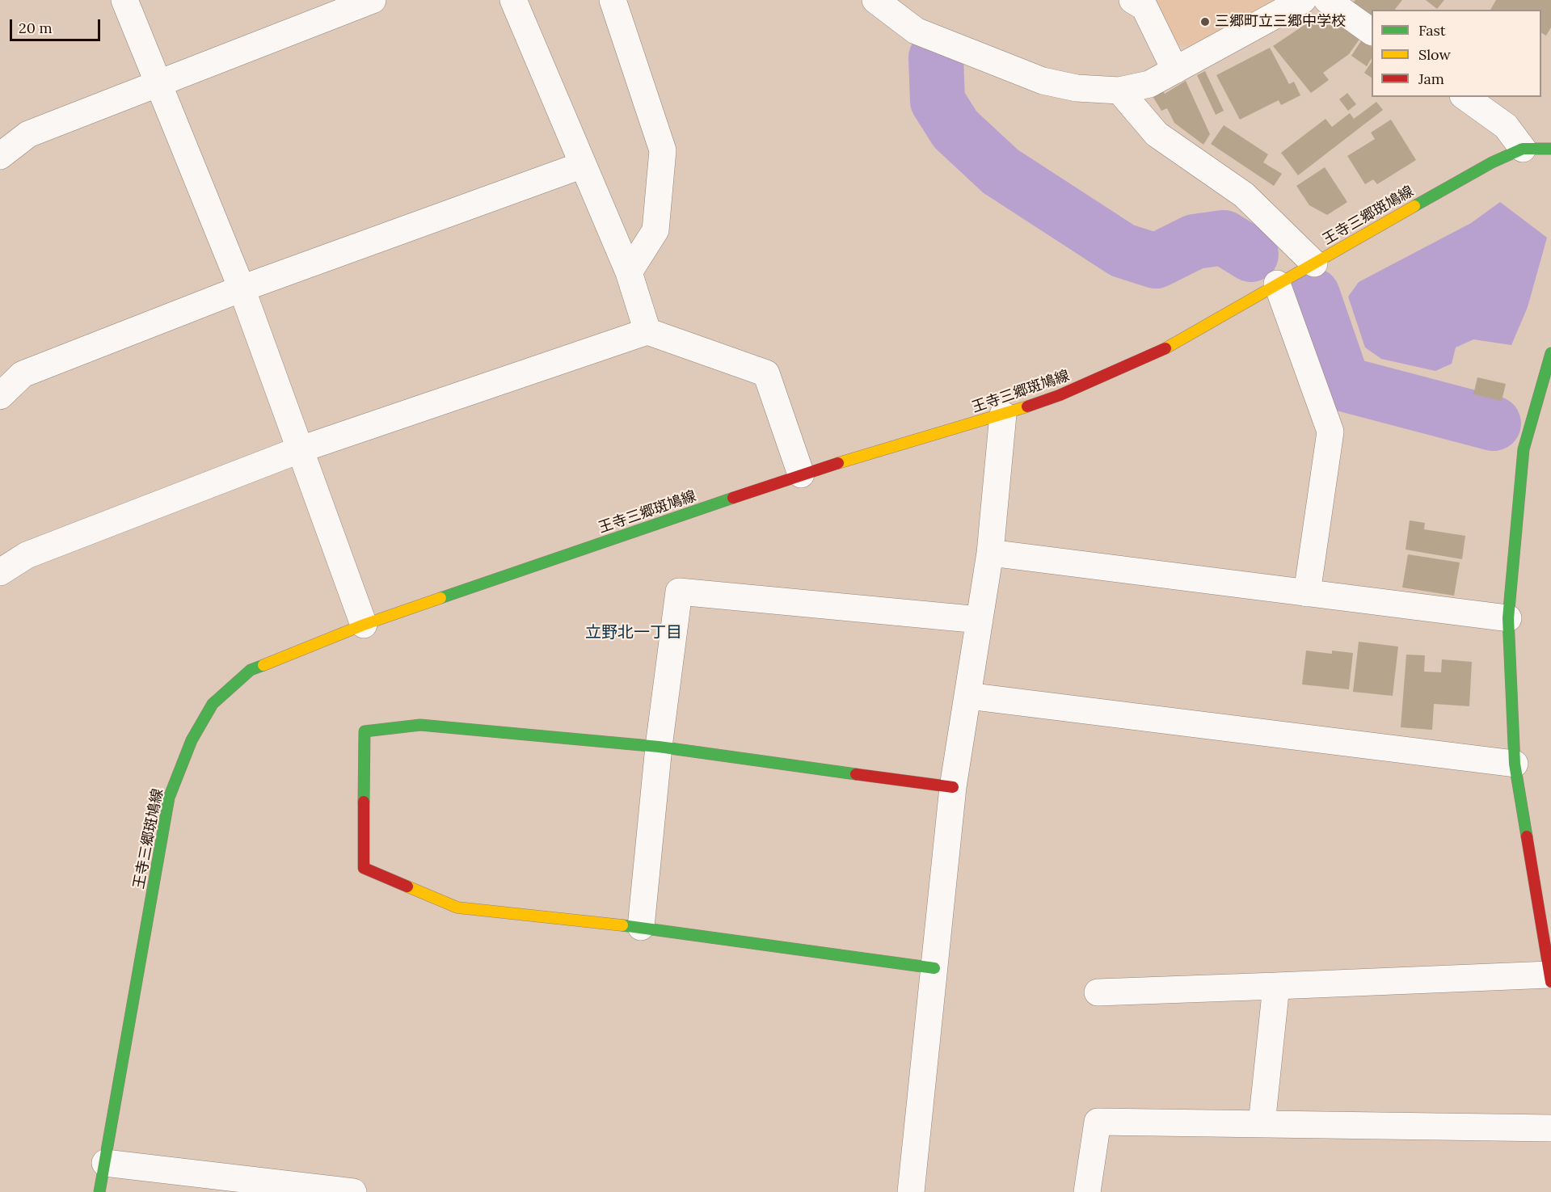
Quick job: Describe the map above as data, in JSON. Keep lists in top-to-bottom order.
{
  "streets": {
    "main road": ["王寺三郷斑鳩線"]
  },
  "districts": ["立野北一丁目"],
  "places": ["三郷町立三郷中学校"],
  "legend": ["Fast", "Slow", "Jam"],
  "scale_bar": "20 m"
}
